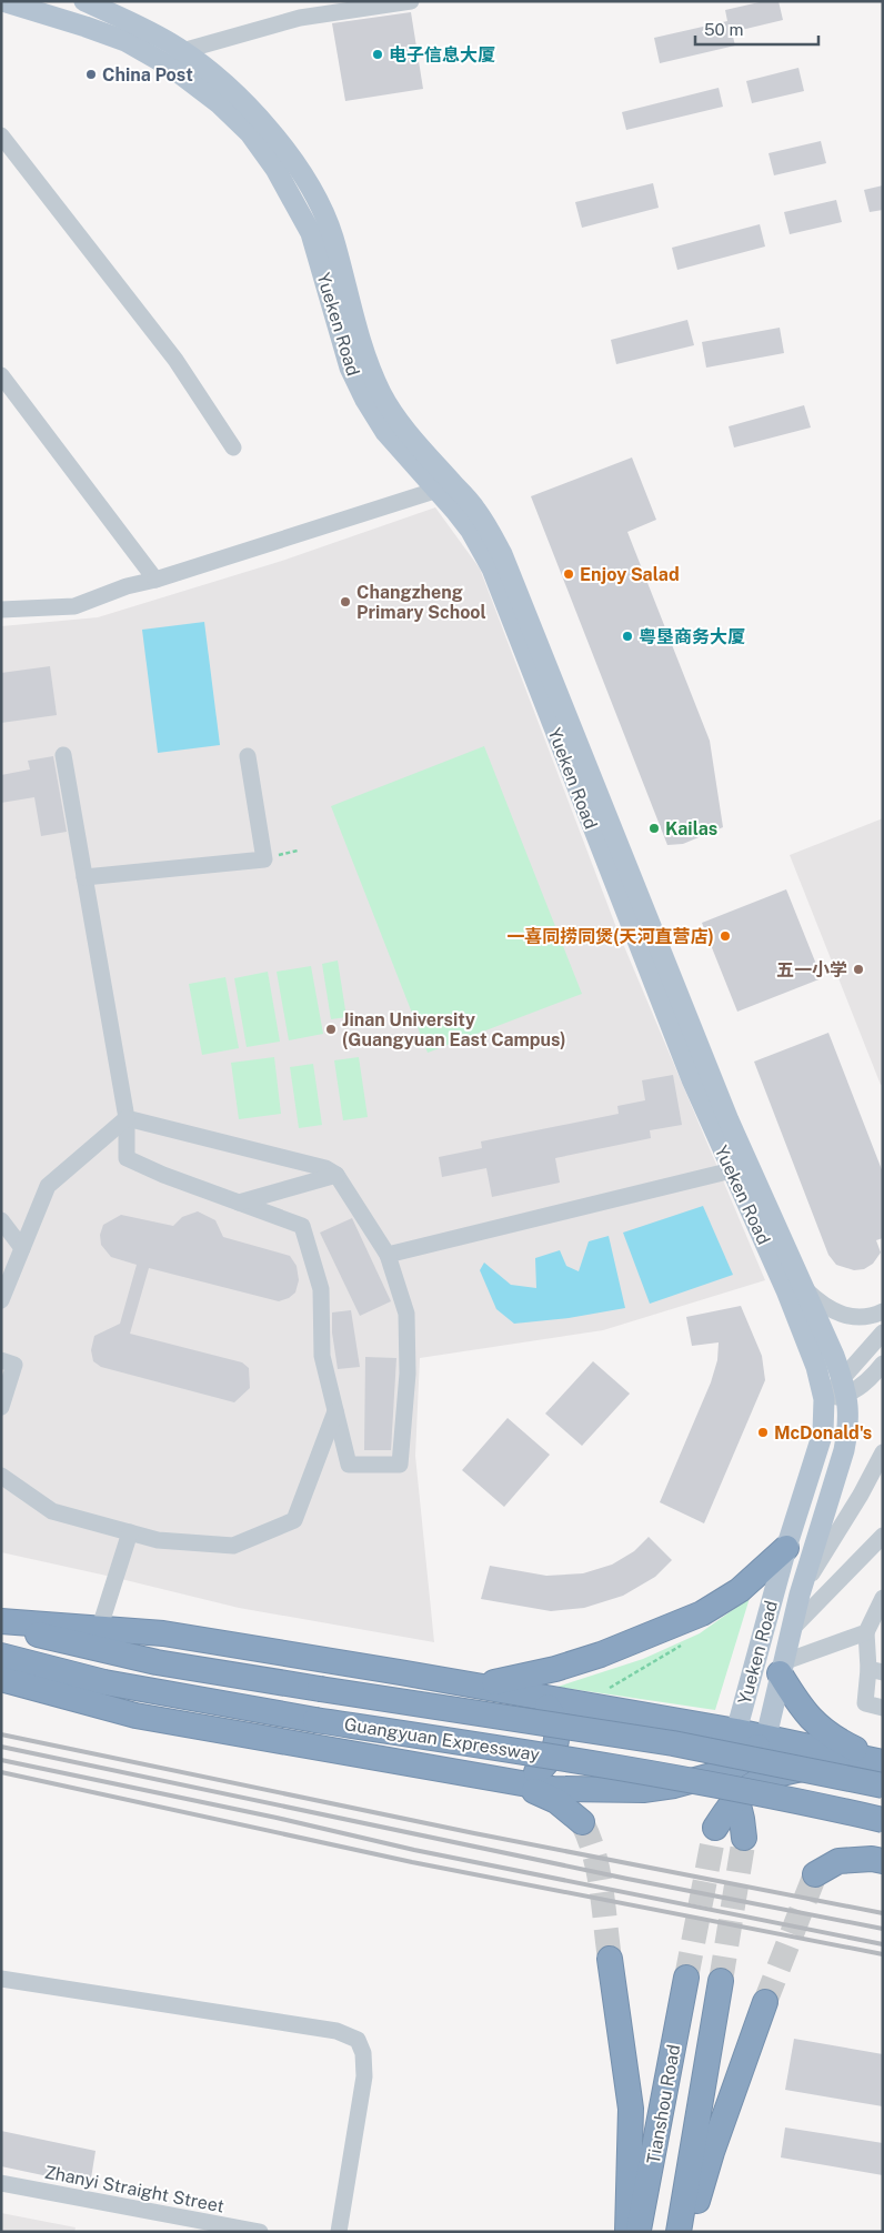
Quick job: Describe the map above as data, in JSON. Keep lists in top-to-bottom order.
{
  "streets": {
    "highway": ["Guangyuan Expressway", "Tianshou Road"],
    "main road": ["Yueken Road"],
    "street": ["Zhanyi Straight Street"]
  },
  "places": [
    "电子信息大厦",
    "China Post",
    "Enjoy Salad",
    "Changzheng Primary School",
    "粤垦商务大厦",
    "Kailas",
    "一喜同捞同煲(天河直营店)",
    "五一小学",
    "Jinan University (Guangyuan East Campus)",
    "McDonald's"
  ],
  "scale_bar": "50 m"
}
